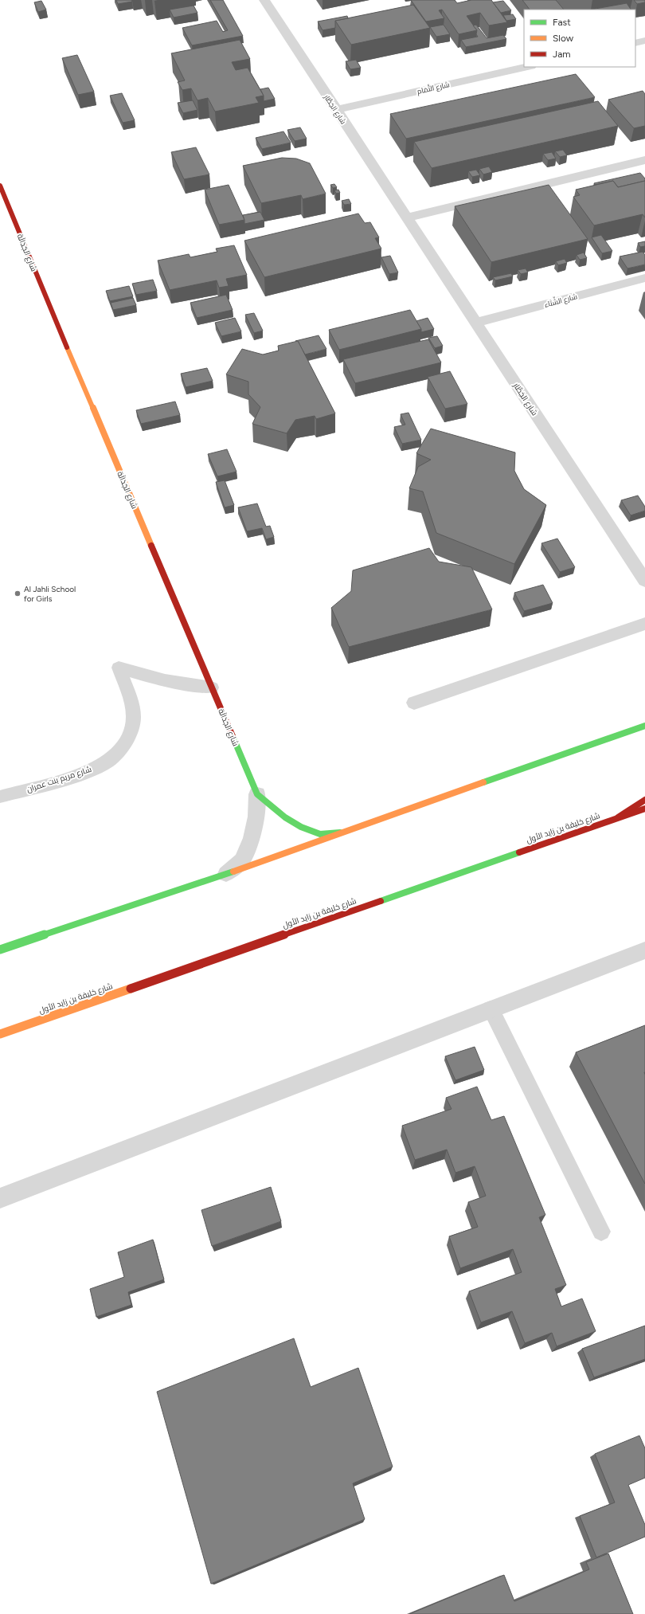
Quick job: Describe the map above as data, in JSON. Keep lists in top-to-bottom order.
{
  "streets": {
    "main road": ["شارع الجَدَالَة", "شارع خليفة بن زايد الأول"],
    "street": ["شارع التَّمَام", "شارع الخِطَّار", "شارع الشِّتَاء"],
    "lane": ["شارع مريم بنت عمران"]
  },
  "crossings": [
    ["شارع التَّمَام", "شارع الخِطَّار"],
    ["شارع الخِطَّار", "شارع الشِّتَاء"],
    ["شارع الجَدَالَة", "شارع مريم بنت عمران"]
  ],
  "places": ["Al Jahli School for Girls"],
  "legend": ["Fast", "Slow", "Jam"]
}
